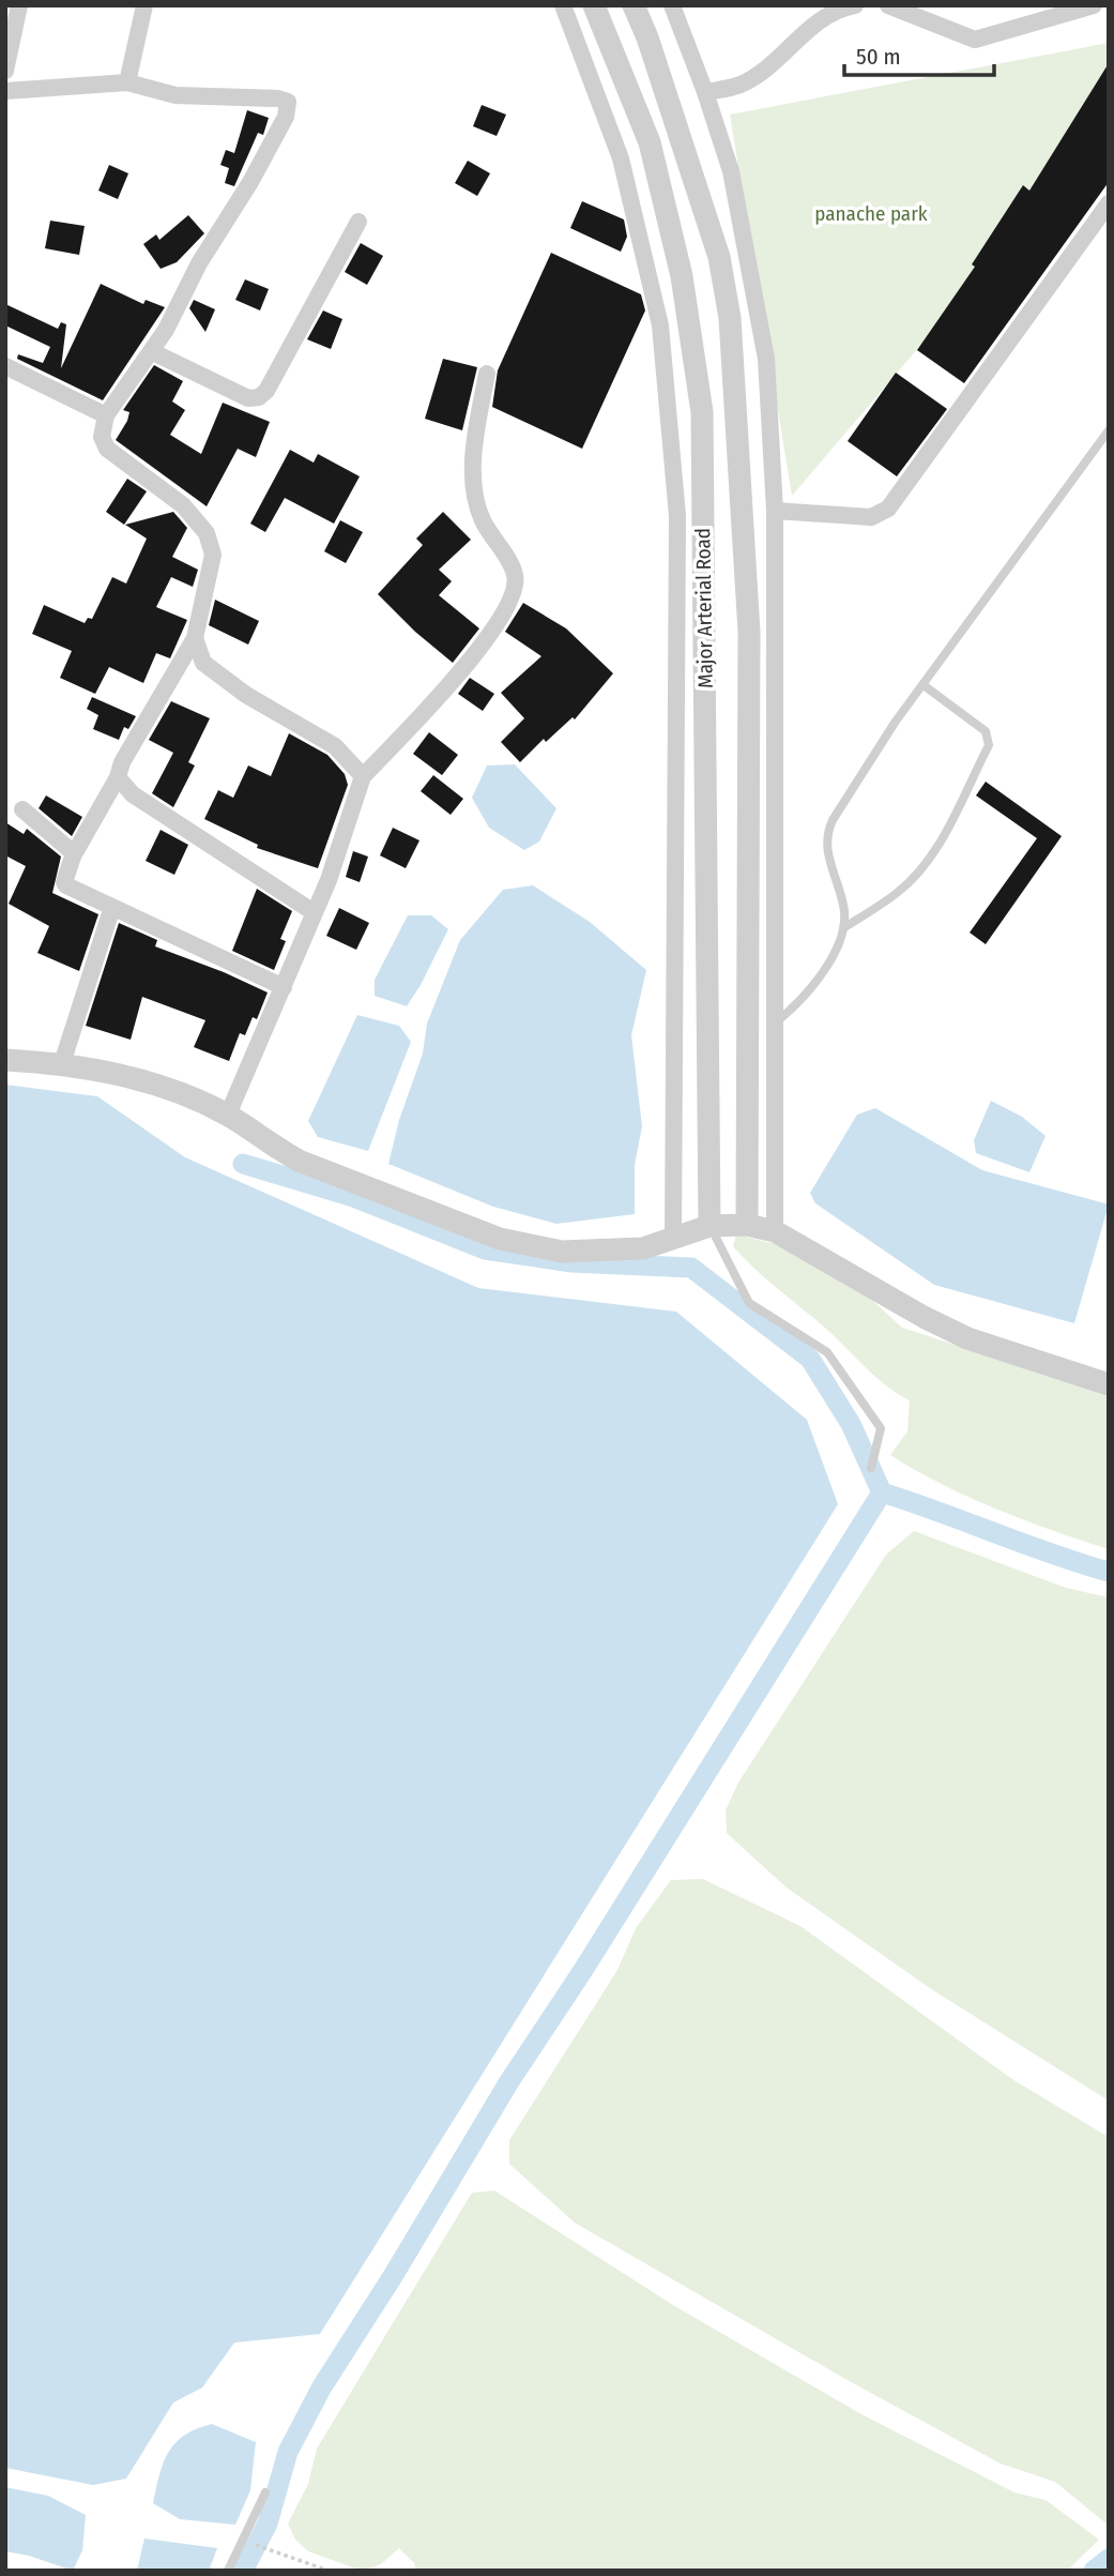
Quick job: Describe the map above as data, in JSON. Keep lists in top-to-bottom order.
{
  "streets": {
    "street": ["Major Arterial Road"]
  },
  "parks": ["panache park"],
  "scale_bar": "50 m"
}
